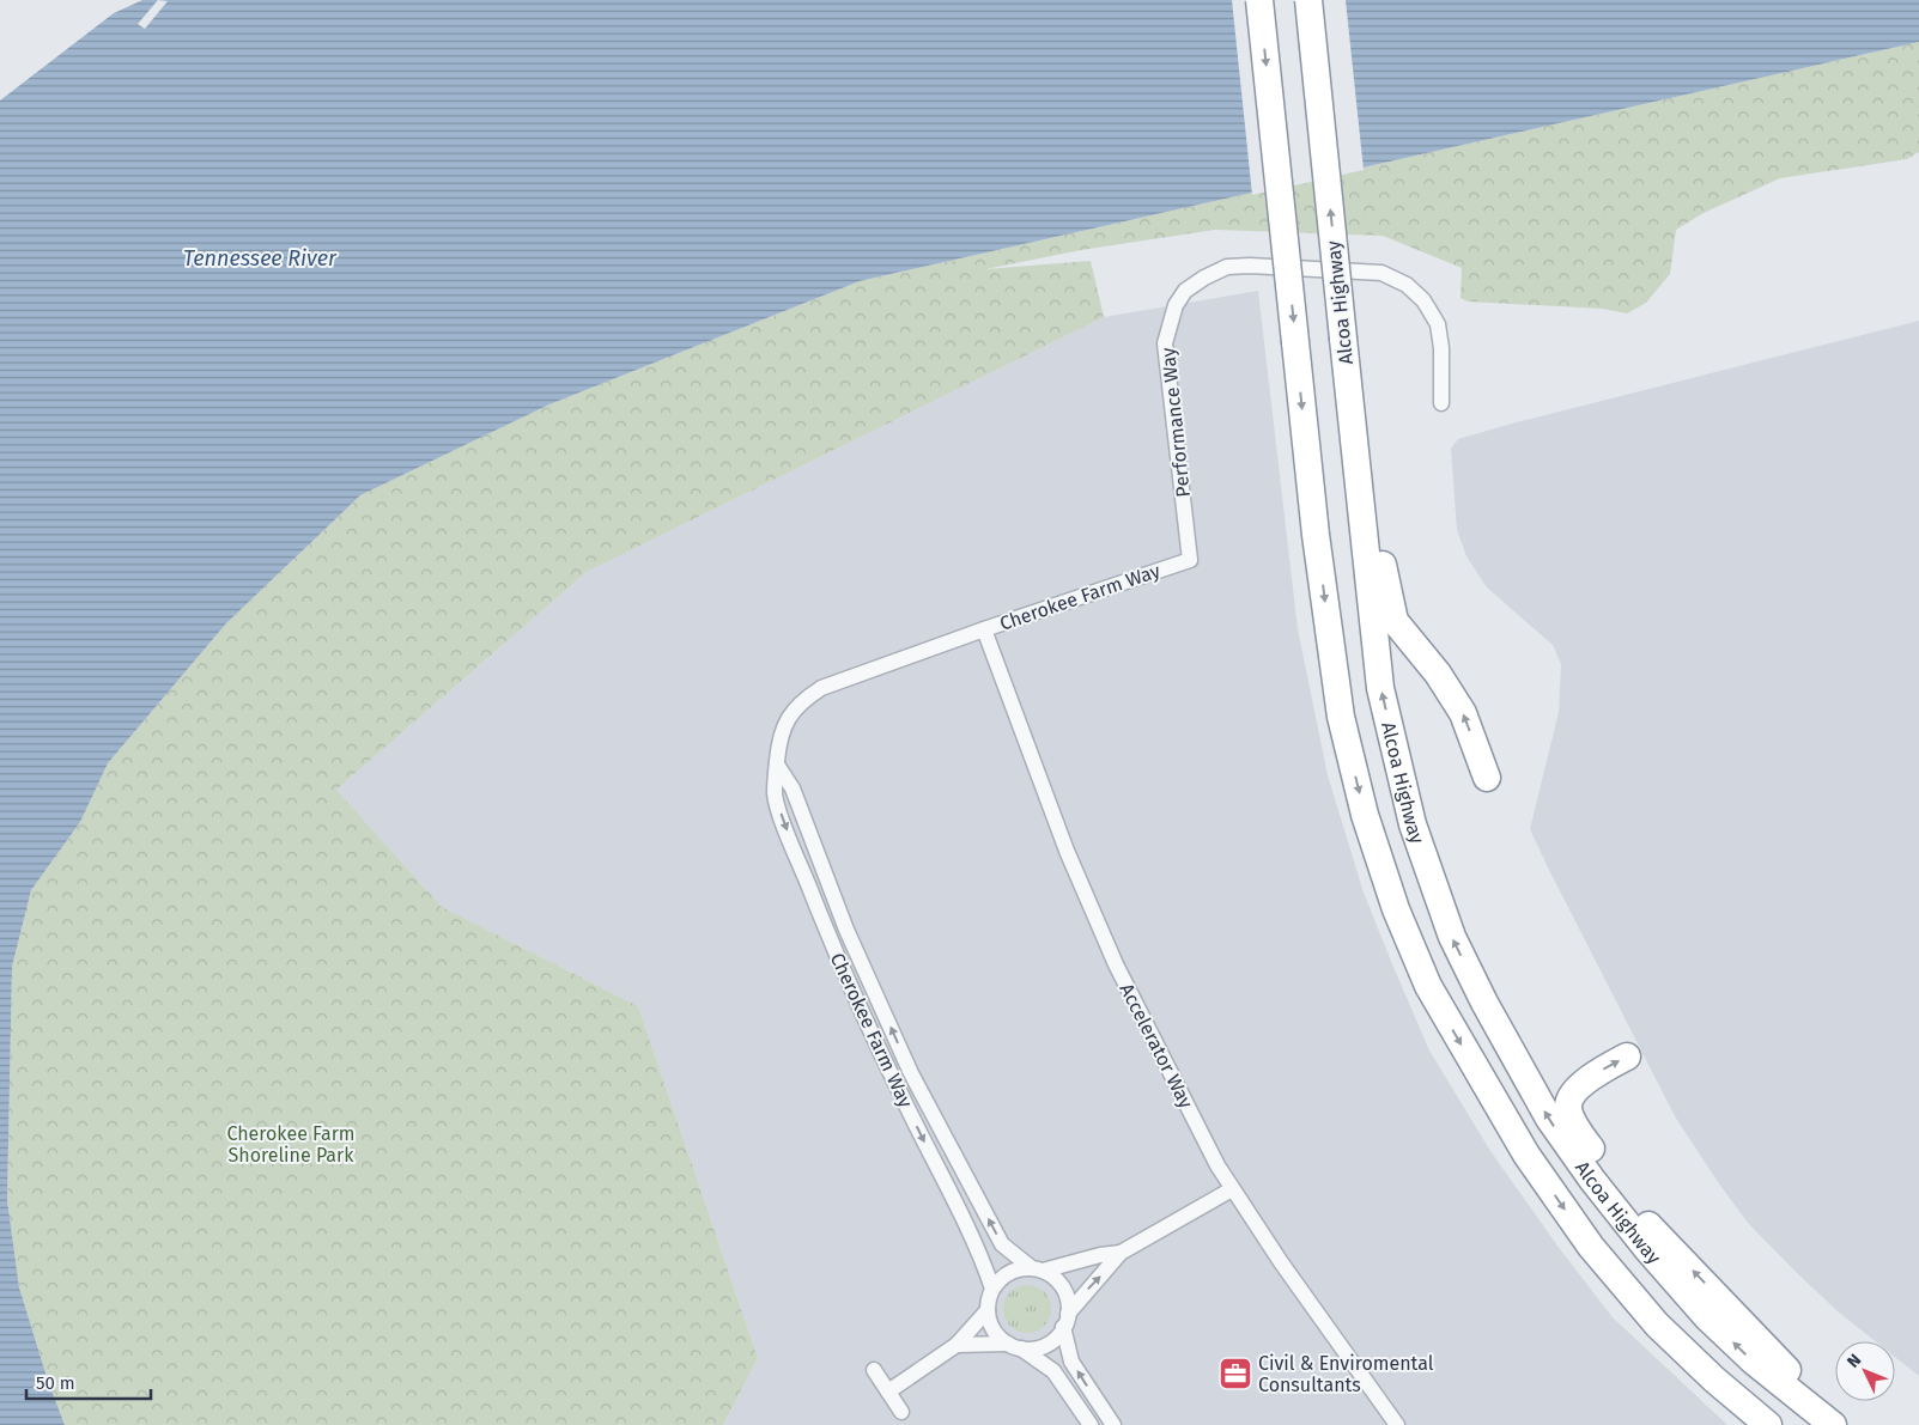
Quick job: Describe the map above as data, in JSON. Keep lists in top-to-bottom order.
{
  "streets": {
    "highway": ["Alcoa Highway"],
    "street": ["Performance Way", "Cherokee Farm Way", "Accelerator Way"]
  },
  "crossings": [
    ["Performance Way", "Cherokee Farm Way"],
    ["Cherokee Farm Way", "Accelerator Way"]
  ],
  "water": ["Tennessee River"],
  "parks": ["Cherokee Farm Shoreline Park"],
  "places": {
    "office": ["Civil & Enviromental Consultants"]
  },
  "scale_bar": "50 m",
  "north": "top left"
}
